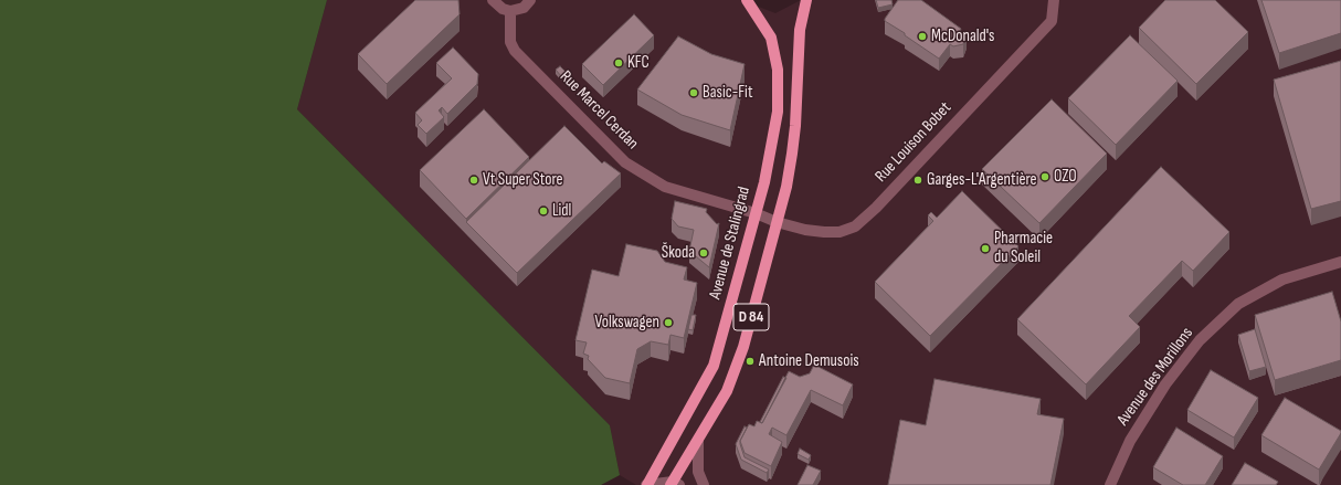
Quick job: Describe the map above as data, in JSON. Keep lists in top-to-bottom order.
{
  "streets": {
    "main road": ["Avenue de Stalingrad", "D 84"],
    "street": ["Rue Marcel Cerdan", "Rue Louison Bobet", "Avenue des Morillons"]
  },
  "crossings": [
    ["Rue Marcel Cerdan", "Rue Louison Bobet"],
    ["Rue Marcel Cerdan", "Avenue de Stalingrad"],
    ["Rue Louison Bobet", "Avenue de Stalingrad"],
    ["Rue Louison Bobet", "D 84"]
  ],
  "places": [
    "McDonald's",
    "KFC",
    "Basic-Fit",
    "OZO",
    "Vt Super Store",
    "Garges-L'Argentière",
    "Lidl",
    "Pharmacie du Soleil",
    "Škoda",
    "Volkswagen",
    "Antoine Demusois"
  ]
}
